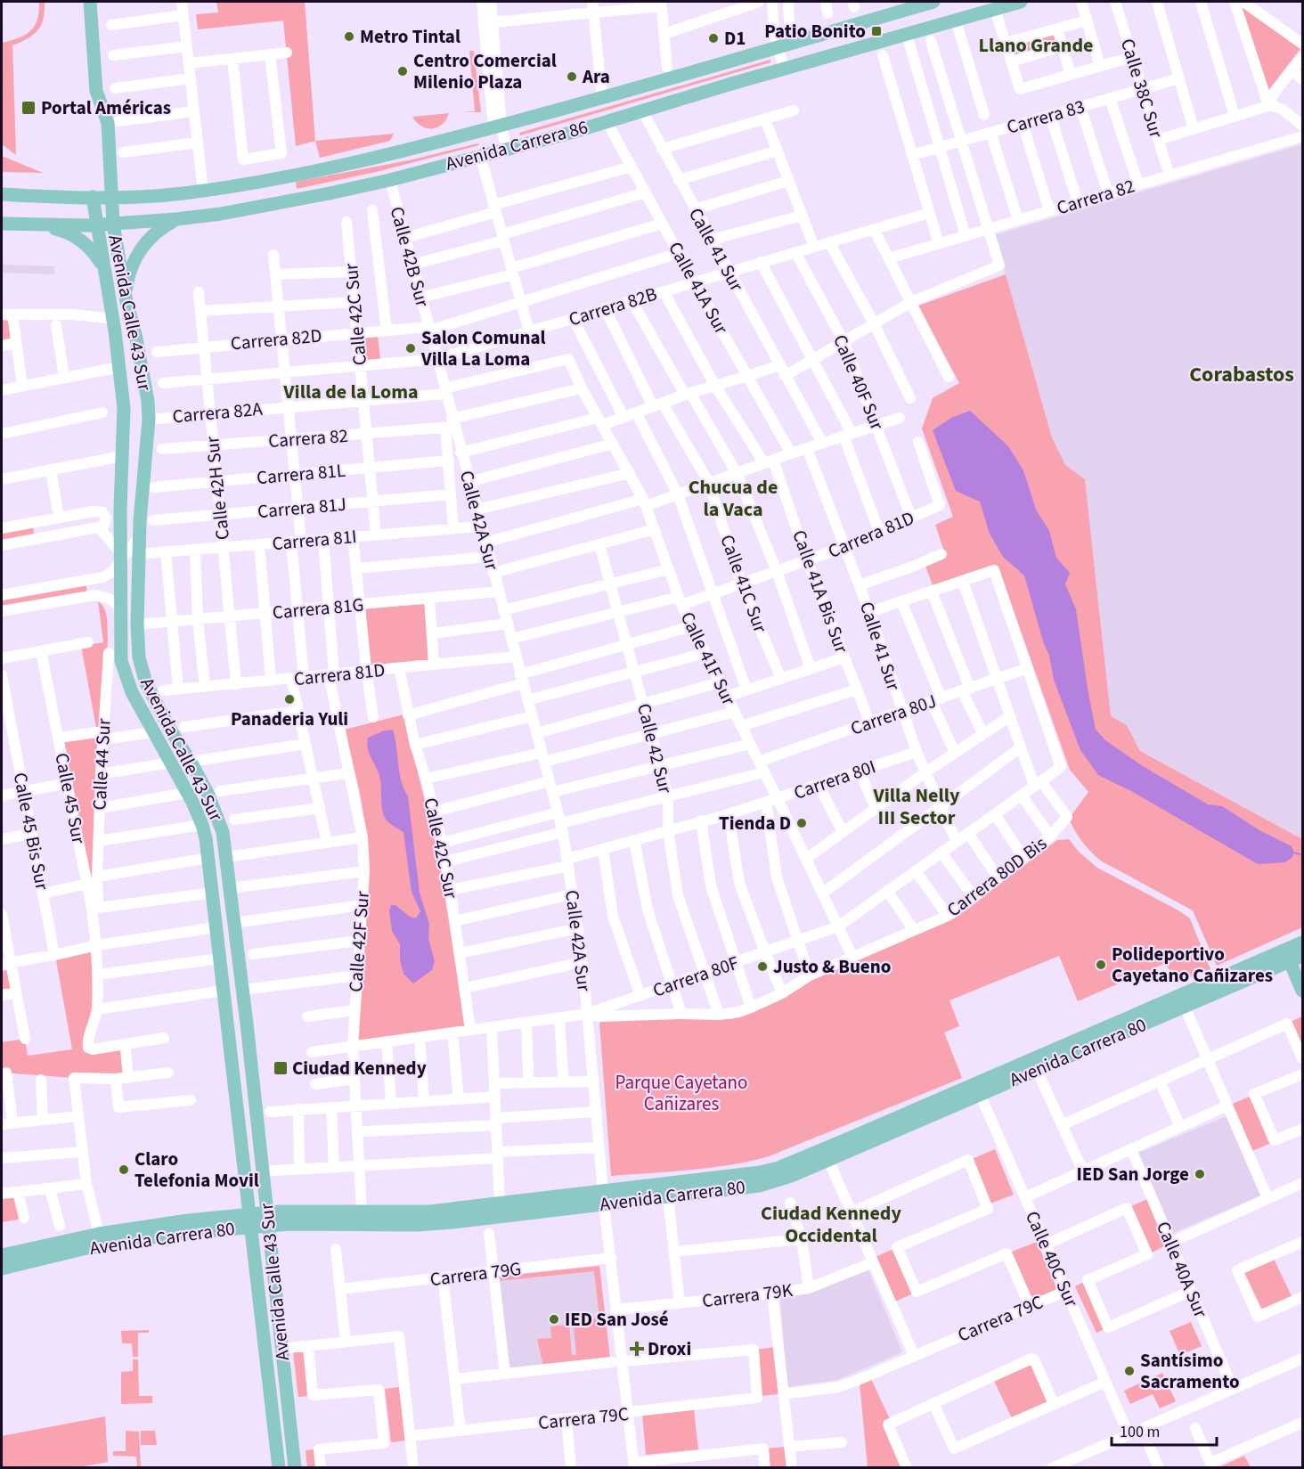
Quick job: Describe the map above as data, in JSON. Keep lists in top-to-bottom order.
{
  "streets": {
    "main road": ["Avenida Carrera 86", "Avenida Calle 43 Sur", "Avenida Carrera 80"],
    "street": [
      "Calle 38C Sur",
      "Carrera 83",
      "Carrera 82",
      "Calle 41 Sur",
      "Calle 42B Sur",
      "Calle 41A Sur",
      "Carrera 82B",
      "Calle 42C Sur",
      "Carrera 82D",
      "Calle 40F Sur",
      "Carrera 82A",
      "Carrera 81L",
      "Calle 42H Sur",
      "Carrera 81J",
      "Calle 42A Sur",
      "Carrera 81D",
      "Carrera 81I",
      "Calle 41C Sur",
      "Calle 41A Bis Sur",
      "Carrera 81G",
      "Calle 41F Sur",
      "Carrera 80J",
      "Calle 42 Sur",
      "Calle 44 Sur",
      "Carrera 80I",
      "Calle 45 Sur",
      "Calle 45 Bis Sur",
      "Carrera 80D Bis",
      "Calle 42F Sur",
      "Carrera 80F",
      "Calle 40C Sur",
      "Calle 40A Sur",
      "Carrera 79G",
      "Carrera 79K",
      "Carrera 79C"
    ]
  },
  "crossings": [
    ["Calle 38C Sur", "Carrera 83"],
    ["Calle 38C Sur", "Carrera 82"],
    ["Avenida Carrera 86", "Calle 41 Sur"],
    ["Avenida Carrera 86", "Calle 42B Sur"],
    ["Avenida Carrera 86", "Calle 41A Sur"],
    ["Avenida Carrera 86", "Avenida Calle 43 Sur"],
    ["Carrera 82", "Calle 42B Sur"],
    ["Carrera 82", "Calle 42C Sur"],
    ["Carrera 82", "Calle 42H Sur"],
    ["Carrera 82", "Calle 42A Sur"],
    ["Carrera 82", "Calle 41F Sur"],
    ["Calle 41 Sur", "Carrera 82B"],
    ["Calle 41 Sur", "Carrera 81D"],
    ["Calle 41 Sur", "Carrera 80J"],
    ["Calle 41 Sur", "Carrera 80I"],
    ["Calle 41 Sur", "Carrera 80F"],
    ["Calle 42B Sur", "Carrera 82B"],
    ["Calle 42B Sur", "Carrera 82D"],
    ["Calle 42B Sur", "Carrera 82A"],
    ["Calle 42B Sur", "Carrera 81L"],
    ["Calle 42B Sur", "Carrera 81J"],
    ["Calle 42B Sur", "Calle 42A Sur"],
    ["Calle 42B Sur", "Carrera 81I"],
    ["Calle 41A Sur", "Carrera 82B"],
    ["Calle 41A Sur", "Carrera 82D"],
    ["Carrera 82B", "Calle 42C Sur"],
    ["Carrera 82B", "Calle 40F Sur"],
    ["Carrera 82B", "Calle 42H Sur"],
    ["Carrera 82B", "Calle 41C Sur"],
    ["Carrera 82B", "Calle 41A Bis Sur"],
    ["Avenida Calle 43 Sur", "Carrera 82A"],
    ["Avenida Calle 43 Sur", "Carrera 81G"],
    ["Avenida Calle 43 Sur", "Avenida Carrera 80"],
    ["Calle 42C Sur", "Carrera 82D"],
    ["Calle 42C Sur", "Carrera 82A"],
    ["Calle 42C Sur", "Carrera 81L"],
    ["Calle 42C Sur", "Carrera 81J"],
    ["Calle 42C Sur", "Carrera 81D"],
    ["Calle 42C Sur", "Carrera 81I"],
    ["Calle 42C Sur", "Carrera 80I"],
    ["Calle 42C Sur", "Carrera 80F"],
    ["Carrera 82D", "Calle 42H Sur"],
    ["Calle 40F Sur", "Carrera 81D"],
    ["Carrera 82A", "Calle 42H Sur"],
    ["Carrera 82A", "Calle 41F Sur"],
    ["Carrera 81L", "Calle 42H Sur"],
    ["Calle 42H Sur", "Carrera 81J"],
    ["Calle 42H Sur", "Carrera 81D"],
    ["Calle 42H Sur", "Carrera 81I"],
    ["Calle 42H Sur", "Carrera 81G"],
    ["Calle 42A Sur", "Carrera 81D"],
    ["Calle 42A Sur", "Carrera 81I"],
    ["Calle 42A Sur", "Carrera 81G"],
    ["Calle 42A Sur", "Carrera 80I"],
    ["Calle 42A Sur", "Carrera 80D Bis"],
    ["Calle 42A Sur", "Carrera 80F"],
    ["Calle 42A Sur", "Avenida Carrera 80"],
    ["Calle 42A Sur", "Carrera 79G"],
    ["Calle 42A Sur", "Carrera 79K"],
    ["Calle 42A Sur", "Carrera 79C"],
    ["Carrera 81D", "Calle 41C Sur"],
    ["Carrera 81D", "Calle 41A Bis Sur"],
    ["Carrera 81D", "Calle 41F Sur"],
    ["Carrera 81D", "Calle 42 Sur"],
    ["Carrera 81D", "Calle 42F Sur"],
    ["Carrera 81I", "Calle 42F Sur"],
    ["Calle 41A Bis Sur", "Carrera 80J"],
    ["Carrera 81G", "Calle 42F Sur"],
    ["Calle 41F Sur", "Carrera 80J"],
    ["Calle 41F Sur", "Carrera 80I"],
    ["Calle 41F Sur", "Carrera 80D Bis"],
    ["Calle 41F Sur", "Carrera 80F"],
    ["Carrera 80J", "Carrera 80F"],
    ["Calle 42 Sur", "Carrera 80I"],
    ["Calle 42 Sur", "Carrera 80D Bis"],
    ["Calle 42 Sur", "Carrera 80F"],
    ["Calle 44 Sur", "Calle 45 Sur"],
    ["Carrera 80D Bis", "Carrera 80F"],
    ["Calle 42F Sur", "Carrera 80F"],
    ["Calle 42F Sur", "Avenida Carrera 80"],
    ["Avenida Carrera 80", "Calle 40C Sur"],
    ["Calle 40C Sur", "Carrera 79C"]
  ],
  "districts": [
    "Llano Grande",
    "Corabastos",
    "Villa de la Loma",
    "Chucua de la Vaca",
    "Villa Nelly III Sector",
    "Ciudad Kennedy Occidental"
  ],
  "parks": ["Parque Cayetano Cañizares"],
  "places": {
    "transit": ["Patio Bonito", "Portal Américas", "Ciudad Kennedy"],
    "other": [
      "Metro Tintal",
      "D1",
      "Centro Comercial Milenio Plaza",
      "Ara",
      "Salon Comunal Villa La Loma",
      "Panaderia Yuli",
      "Tienda D",
      "Polideportivo Cayetano Cañizares",
      "Justo & Bueno",
      "Claro Telefonia Movil",
      "IED San Jorge",
      "IED San José",
      "Santísimo Sacramento"
    ],
    "health": ["Droxi"]
  },
  "scale_bar": "100 m"
}
